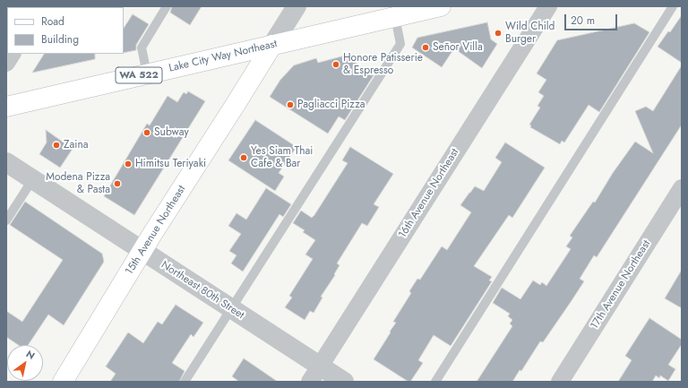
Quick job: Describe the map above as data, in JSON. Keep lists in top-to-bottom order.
{
  "streets": {
    "main road": ["Lake City Way Northeast", "WA 522", "15th Avenue Northeast"],
    "street": ["16th Avenue Northeast", "17th Avenue Northeast", "Northeast 80th Street"]
  },
  "crossings": [
    ["Lake City Way Northeast", "15th Avenue Northeast"],
    ["16th Avenue Northeast", "Northeast 80th Street"],
    ["15th Avenue Northeast", "Northeast 80th Street"]
  ],
  "places": [
    "Wild Child Burger",
    "Señor Villa",
    "Honore Patisserie & Espresso",
    "Pagliacci Pizza",
    "Subway",
    "Zaina",
    "Yes Siam Thai Cafe & Bar",
    "Himitsu Teriyaki",
    "Modena Pizza & Pasta"
  ],
  "legend": ["Road", "Building"],
  "scale_bar": "20 m",
  "north": "top right"
}
